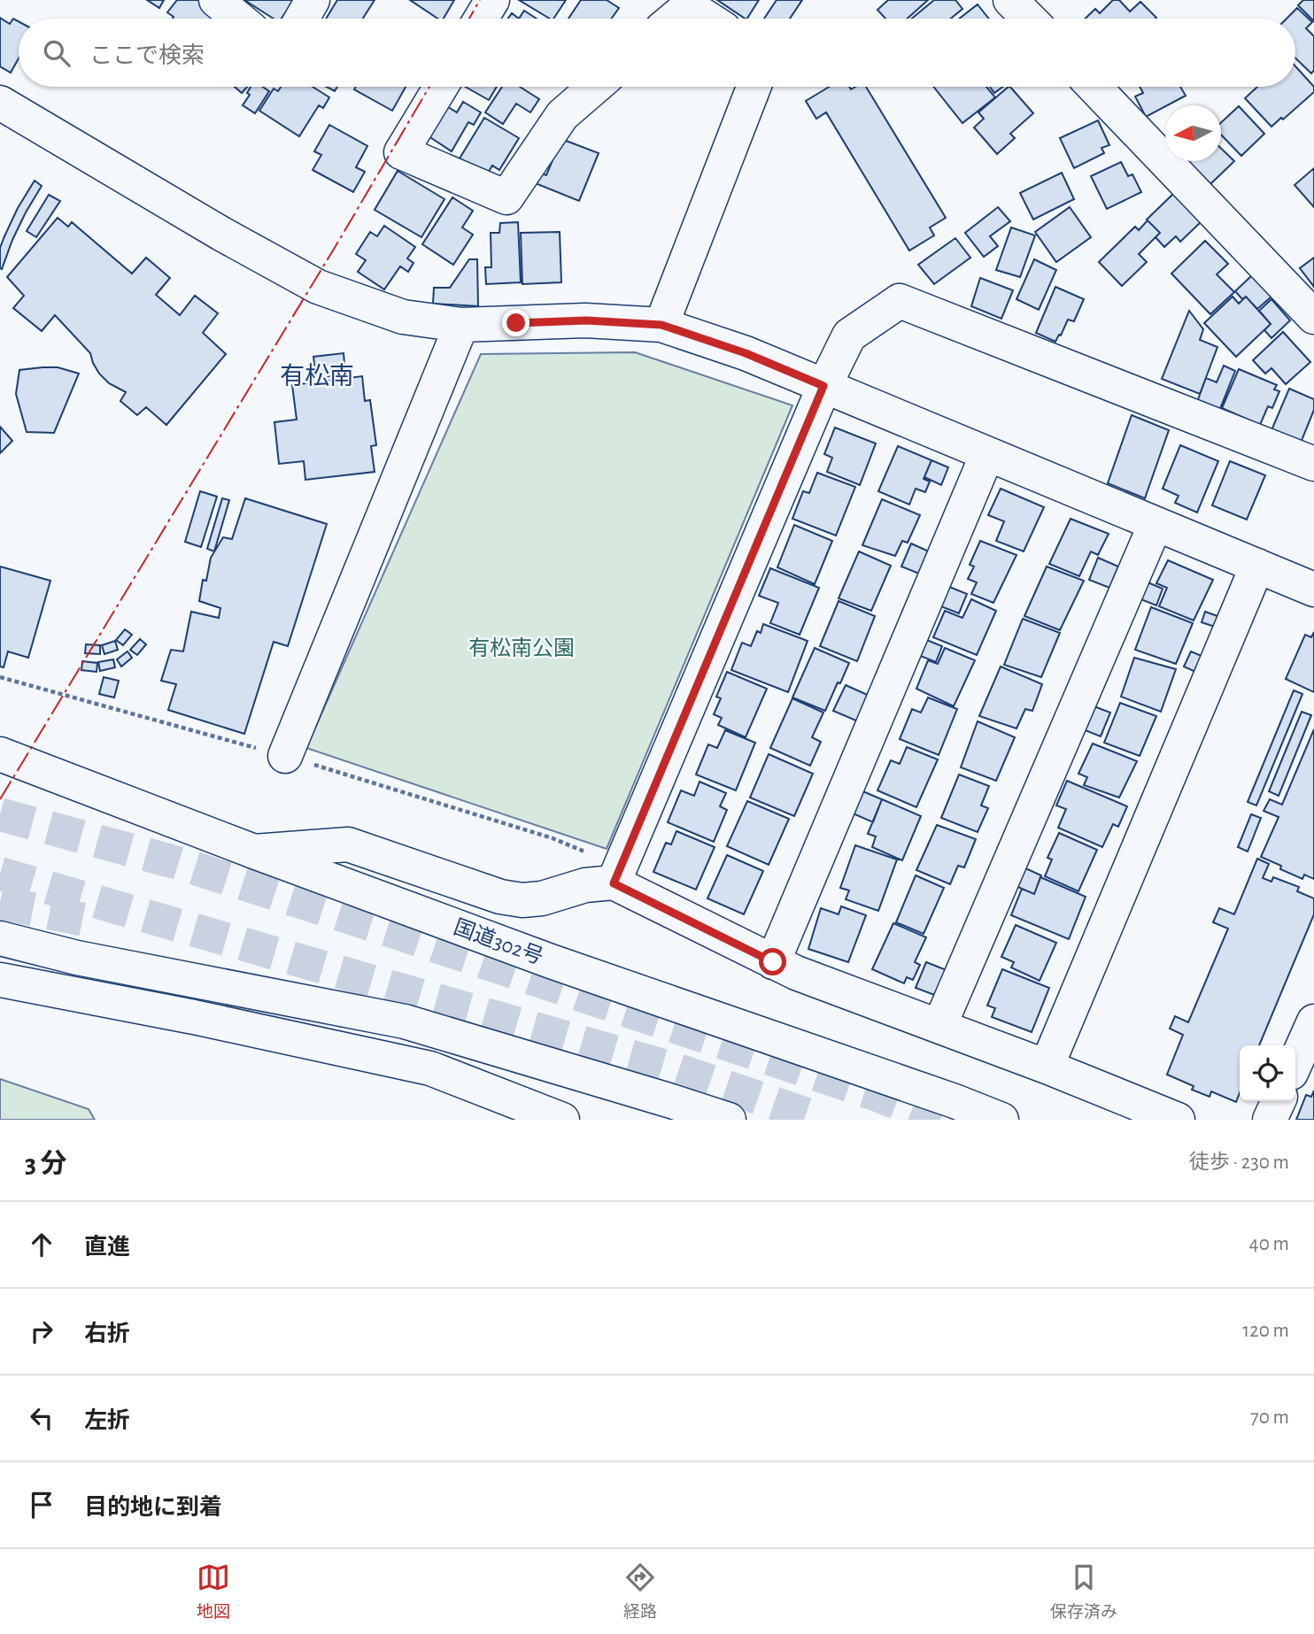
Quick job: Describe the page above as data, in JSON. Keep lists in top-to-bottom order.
{
  "streets": {
    "main road": ["国道302号"]
  },
  "districts": ["有松南"],
  "parks": ["有松南公園"],
  "north": "left",
  "page": {
    "search": "ここで検索",
    "heading": ["3 分", "徒歩 · 230 m"],
    "list": [
      ["直進", "40 m"],
      ["右折", "120 m"],
      ["左折", "70 m"],
      "目的地に到着"
    ],
    "nav": ["地図", "経路", "保存済み"]
  }
}
